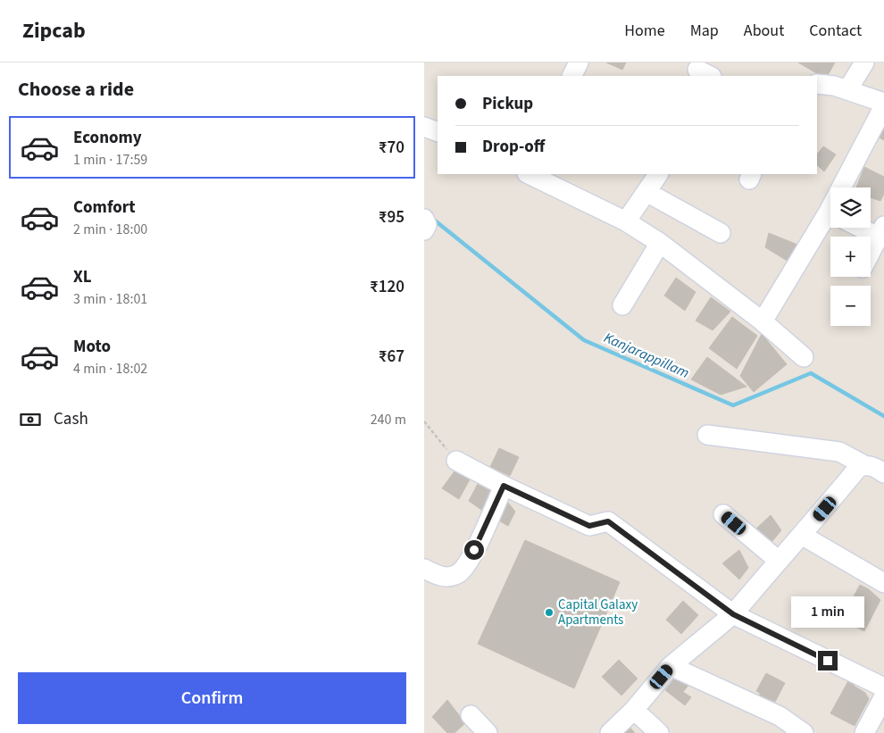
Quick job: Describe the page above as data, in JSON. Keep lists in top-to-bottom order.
{
  "water": ["Kanjarappillam"],
  "places": ["Capital Galaxy Apartments"],
  "page": {
    "header": "Zipcab",
    "nav": [
      "Home",
      "Map",
      "About",
      "Contact"
    ],
    "heading": "Choose a ride",
    "banner": ["Pickup", "Drop-off"],
    "list": [
      {
        "name": "Economy",
        "note": "1 min · 17:59",
        "value": "₹70"
      },
      {
        "name": "Comfort",
        "note": "2 min · 18:00",
        "value": "₹95"
      },
      {
        "name": "XL",
        "note": "3 min · 18:01",
        "value": "₹120"
      },
      {
        "name": "Moto",
        "note": "4 min · 18:02",
        "value": "₹67"
      }
    ],
    "map_buttons": ["+", "−"],
    "pay": ["Cash", "240 m"],
    "bubble": "1 min",
    "buttons": "Confirm"
  }
}
